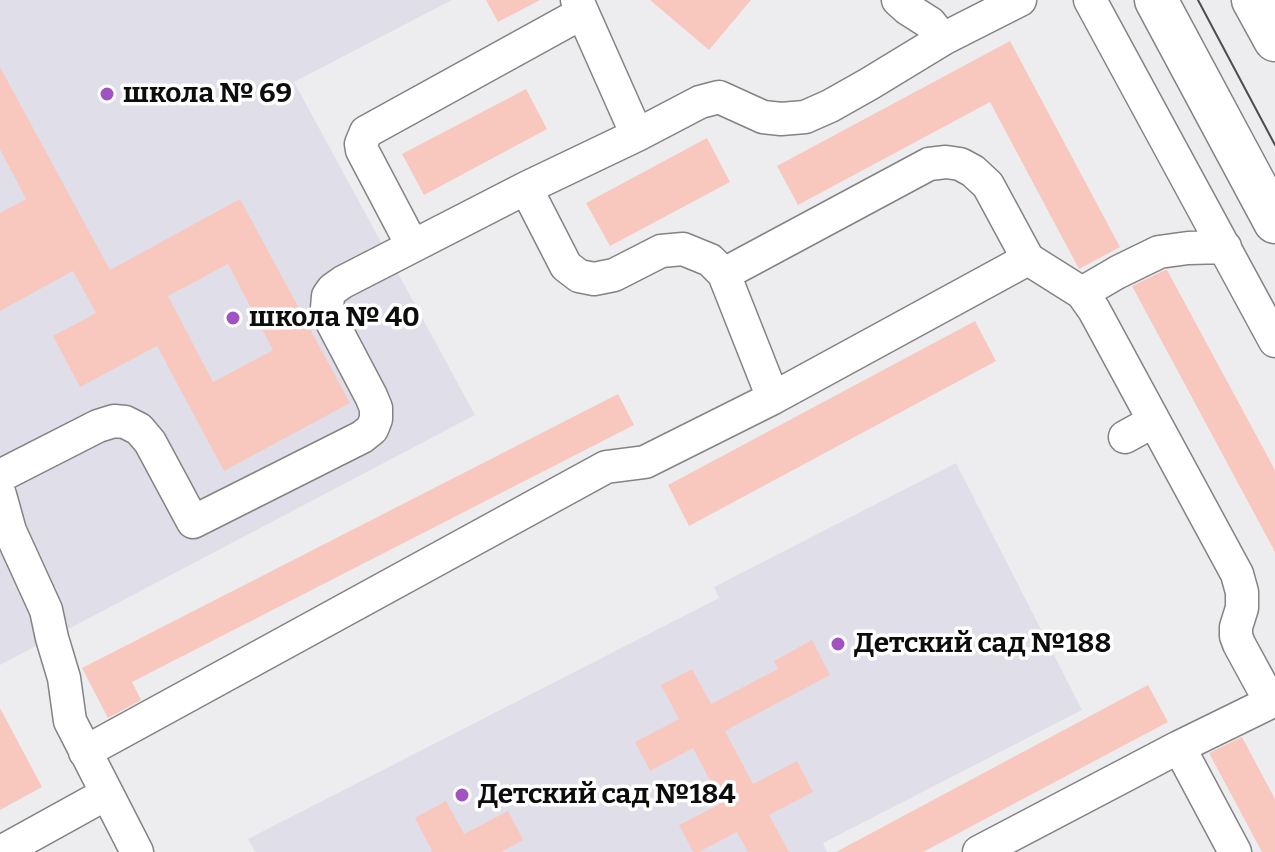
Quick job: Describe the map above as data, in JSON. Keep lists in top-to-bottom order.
{
  "places": [
    "школа № 69",
    "школа № 40",
    "Детский сад №188",
    "Детский сад №184"
  ]
}
